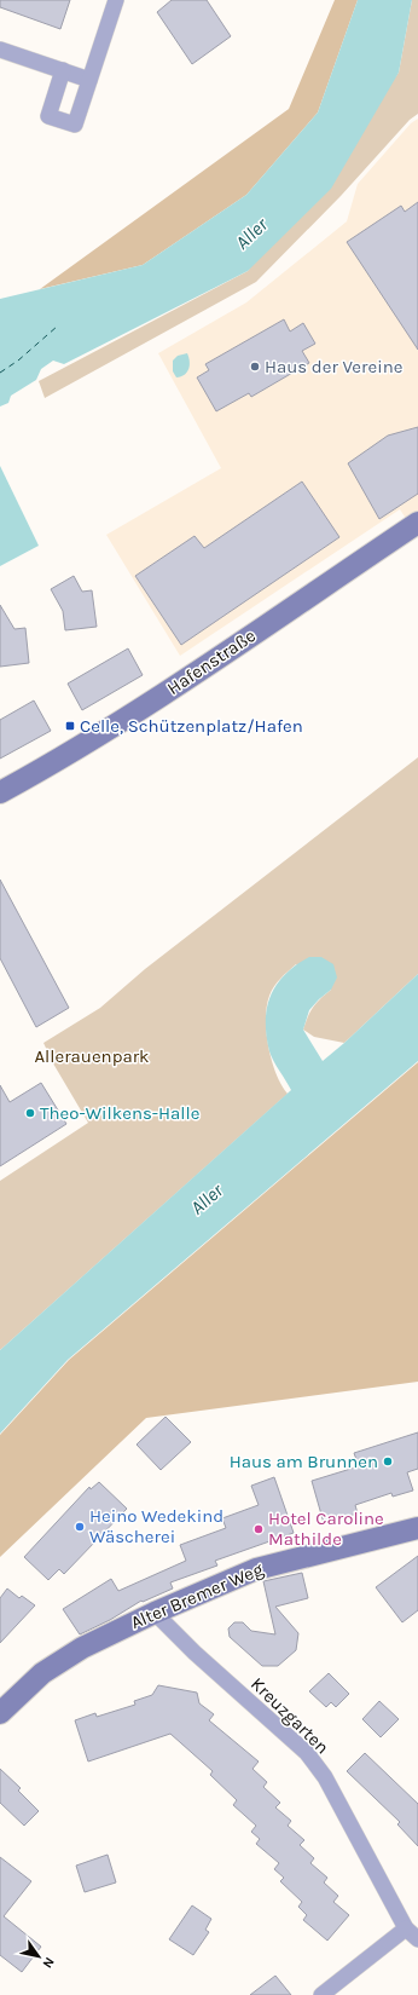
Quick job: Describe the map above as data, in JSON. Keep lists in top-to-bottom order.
{
  "streets": {
    "street": ["Hafenstraße", "Alter Bremer Weg", "Kreuzgarten"]
  },
  "crossings": [
    ["Alter Bremer Weg", "Kreuzgarten"]
  ],
  "water": ["Aller"],
  "parks": ["Allerauenpark"],
  "places": {
    "other": [
      "Haus der Vereine",
      "Theo-Wilkens-Halle",
      "Haus am Brunnen",
      "Heino Wedekind Wäscherei",
      "Hotel Caroline Mathilde"
    ],
    "transit": ["Celle, Schützenplatz/Hafen"]
  },
  "north": "bottom right"
}
